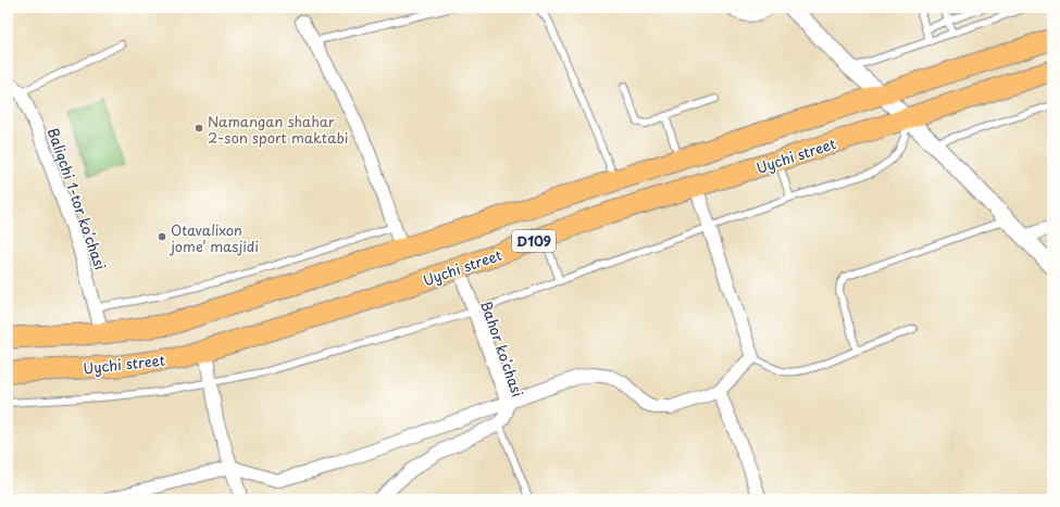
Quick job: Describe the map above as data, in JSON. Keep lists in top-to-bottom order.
{
  "streets": {
    "main road": ["Uychi street", "D109"],
    "street": ["Baliqchi 1-tor koʻchasi", "Bahor koʻchasi"]
  },
  "crossings": [
    ["Uychi street", "Bahor koʻchasi"],
    ["Baliqchi 1-tor koʻchasi", "D109"]
  ],
  "places": ["Namangan shahar 2-son sport maktabi", "Otavalixon jome’ masjidi"]
}
